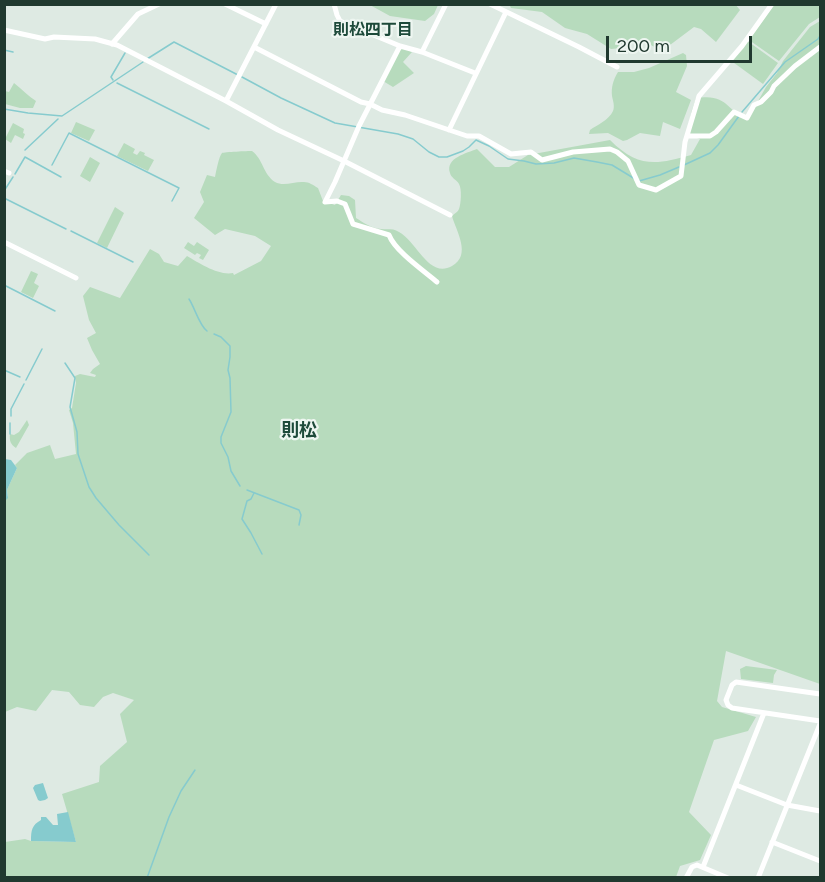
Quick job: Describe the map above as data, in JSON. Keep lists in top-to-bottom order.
{
  "districts": ["則松四丁目", "則松"],
  "scale_bar": "200 m"
}
